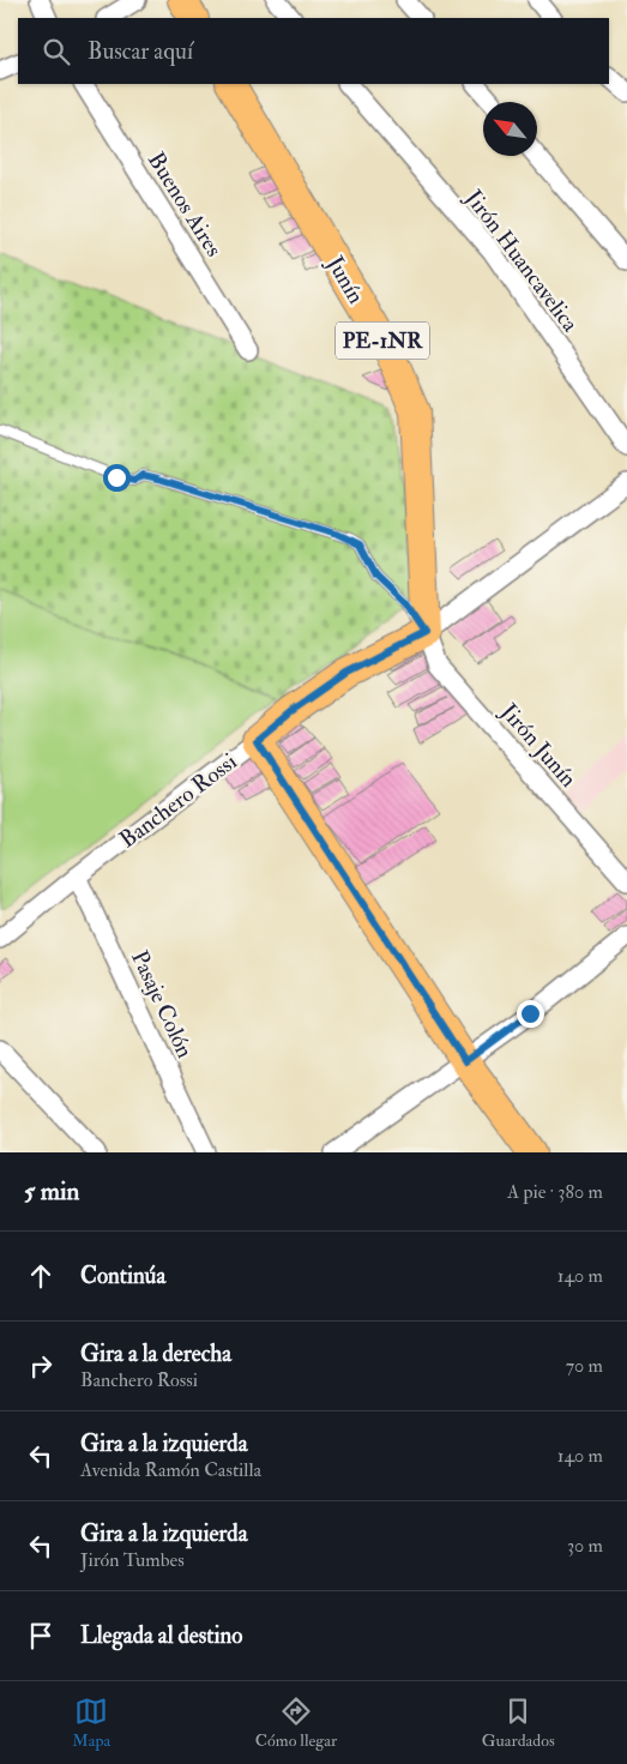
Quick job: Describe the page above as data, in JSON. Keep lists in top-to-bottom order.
{
  "streets": {
    "main road": ["Junín", "PE-1NR", "Banchero Rossi"],
    "street": [
      "Buenos Aires",
      "Jirón Huancavelica",
      "Jirón Junín",
      "Pasaje Colón"
    ]
  },
  "crossings": [
    ["Junín", "Jirón Junín"],
    ["Junín", "Banchero Rossi"],
    ["Jirón Junín", "Banchero Rossi"],
    ["Banchero Rossi", "Pasaje Colón"]
  ],
  "north": "top left",
  "page": {
    "search": "Buscar aquí",
    "heading": ["5 min", "A pie · 380 m"],
    "list": [
      ["Continúa", "140 m"],
      ["Gira a la derecha", "Banchero Rossi", "70 m"],
      ["Gira a la izquierda", "Avenida Ramón Castilla", "140 m"],
      ["Gira a la izquierda", "Jirón Tumbes", "30 m"],
      "Llegada al destino"
    ],
    "nav": ["Mapa", "Cómo llegar", "Guardados"]
  }
}
